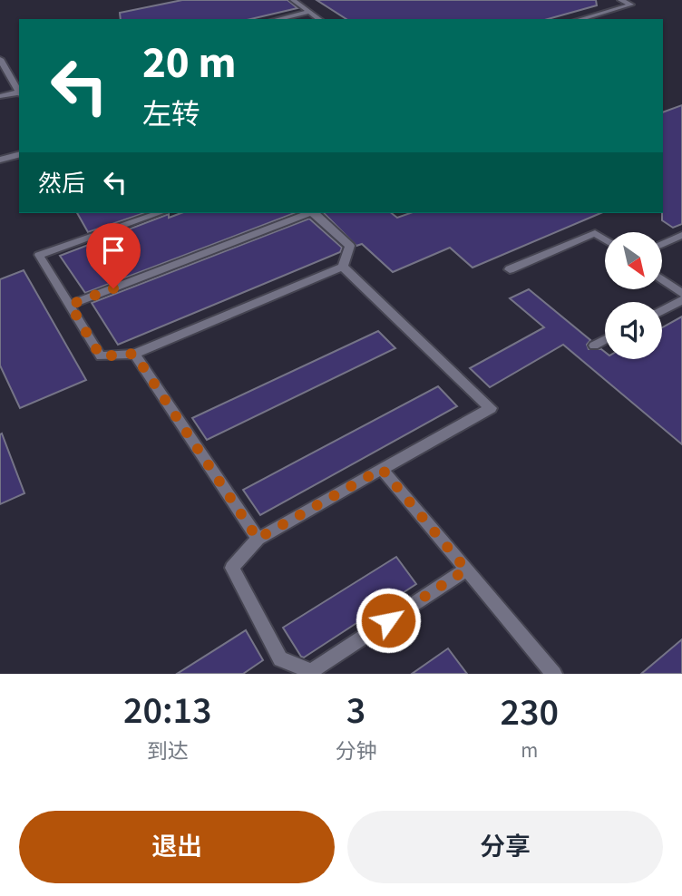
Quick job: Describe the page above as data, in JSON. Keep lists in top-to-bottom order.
{
  "north": "bottom right",
  "page": {
    "turn": ["20 m", "左转"],
    "then": "然后",
    "eta": [
      "20:13",
      "到达",
      "3",
      "分钟",
      "230",
      "m"
    ],
    "buttons": ["退出", "分享"]
  }
}
